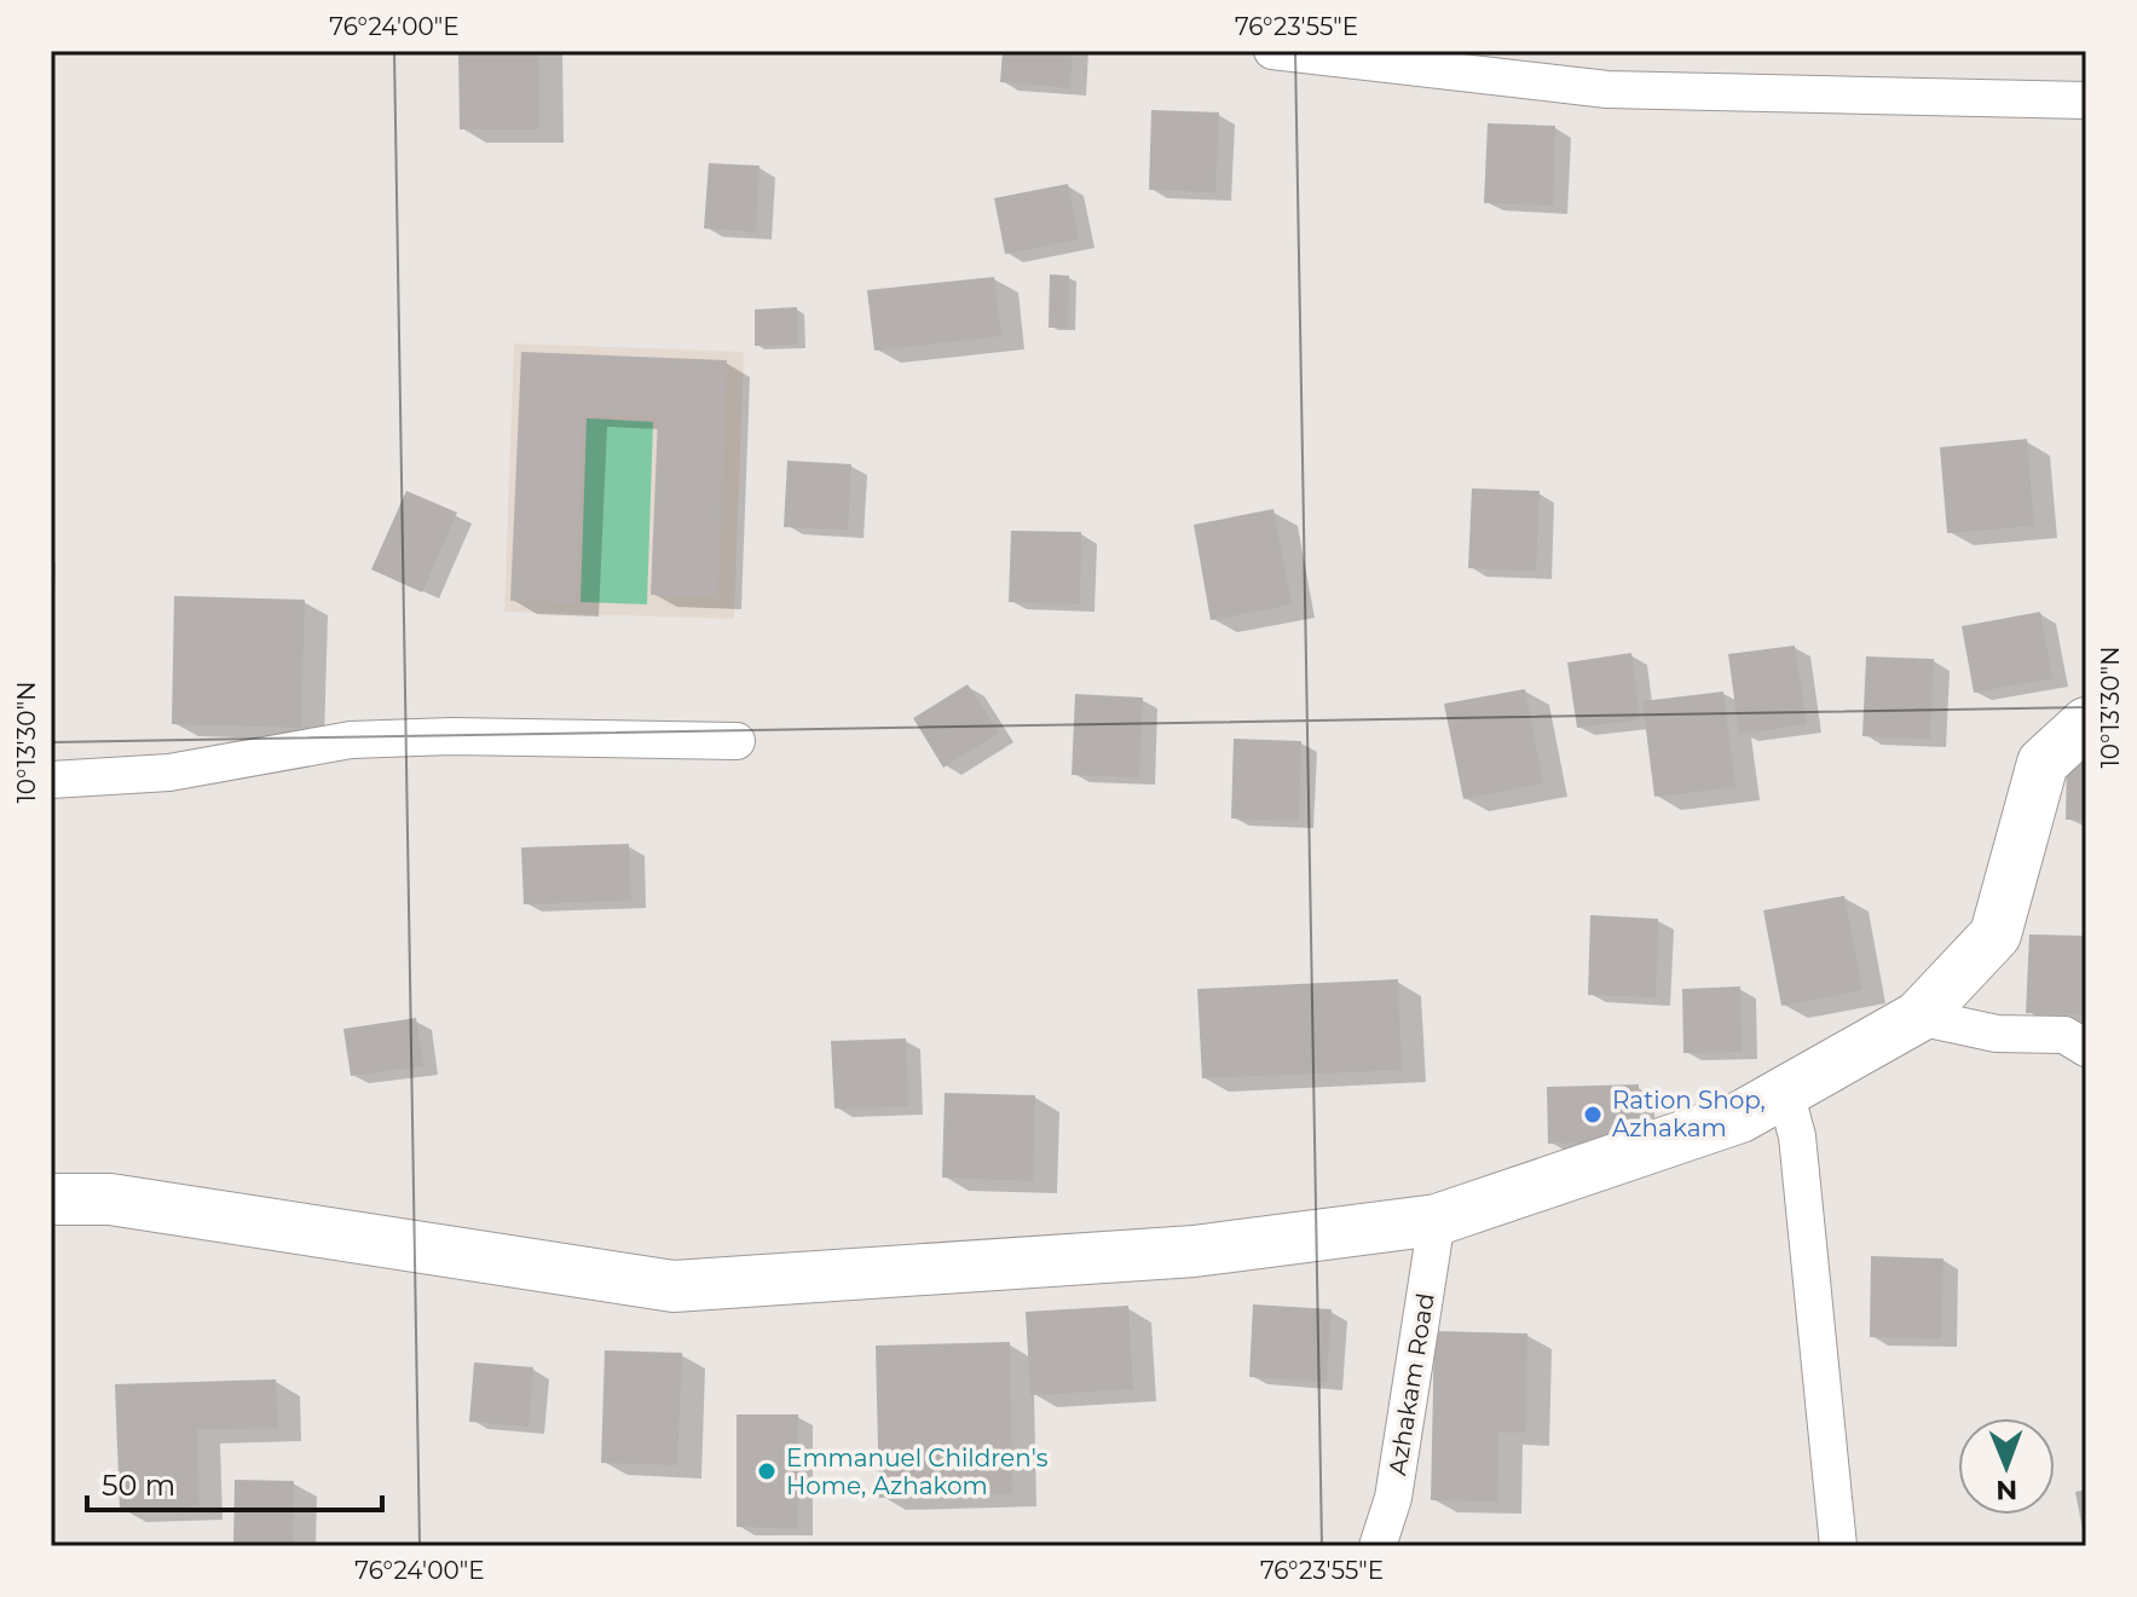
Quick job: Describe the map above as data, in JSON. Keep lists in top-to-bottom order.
{
  "streets": {
    "street": ["Azhakam Road"]
  },
  "places": ["Ration Shop, Azhakam", "Emmanuel Children's Home, Azhakom"],
  "scale_bar": "50 m",
  "north": "bottom",
  "coordinates": ["76°24'00\"E", "76°23'55\"E", "10°13'30\"N"]
}
